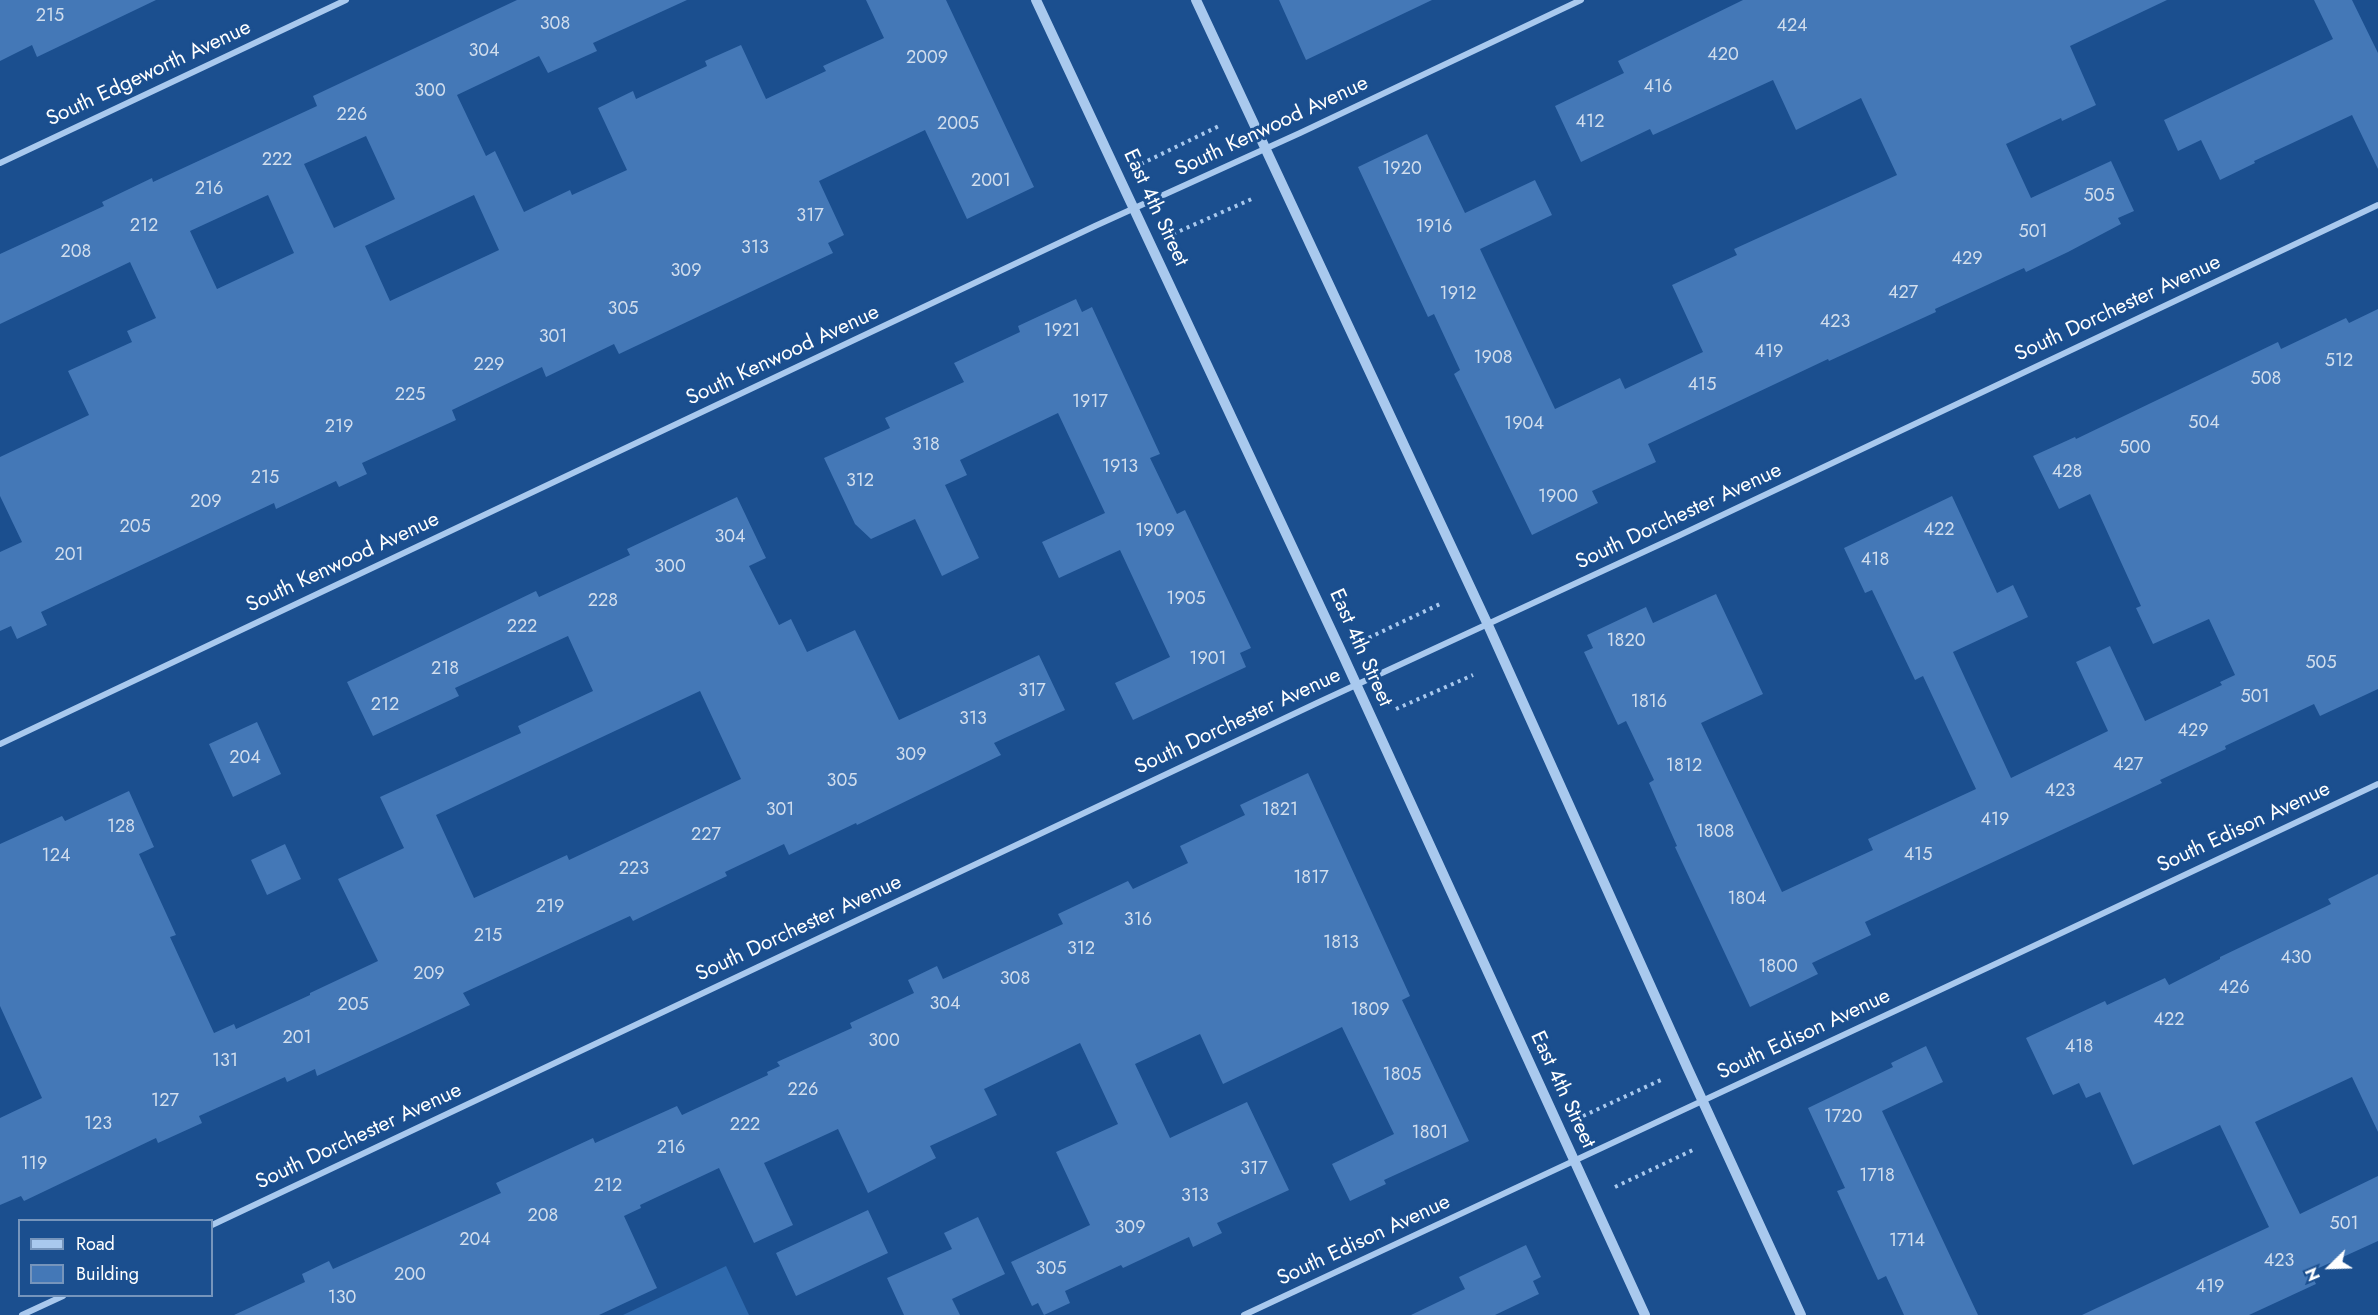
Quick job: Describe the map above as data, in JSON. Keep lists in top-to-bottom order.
{
  "streets": {
    "street": [
      "South Edgeworth Avenue",
      "South Kenwood Avenue",
      "East 4th Street",
      "South Dorchester Avenue",
      "South Edison Avenue"
    ]
  },
  "crossings": [
    ["South Kenwood Avenue", "East 4th Street"],
    ["East 4th Street", "South Dorchester Avenue"],
    ["East 4th Street", "South Edison Avenue"]
  ],
  "house_numbers": [
    "215",
    "308",
    "424",
    "304",
    "420",
    "2009",
    "416",
    "300",
    "226",
    "412",
    "2005",
    "222",
    "1920",
    "2001",
    "216",
    "505",
    "317",
    "212",
    "1916",
    "501",
    "313",
    "208",
    "429",
    "309",
    "427",
    "1912",
    "305",
    "423",
    "1921",
    "301",
    "419",
    "1908",
    "512",
    "229",
    "508",
    "415",
    "225",
    "1917",
    "504",
    "1904",
    "219",
    "318",
    "500",
    "1913",
    "428",
    "215",
    "312",
    "1900",
    "209",
    "205",
    "422",
    "1909",
    "304",
    "201",
    "418",
    "300",
    "1905",
    "228",
    "222",
    "1820",
    "1901",
    "505",
    "218",
    "317",
    "501",
    "1816",
    "212",
    "313",
    "429",
    "309",
    "204",
    "427",
    "1812",
    "305",
    "423",
    "301",
    "1821",
    "419",
    "128",
    "1808",
    "227",
    "415",
    "124",
    "223",
    "1817",
    "1804",
    "219",
    "316",
    "215",
    "1813",
    "312",
    "430",
    "1800",
    "209",
    "308",
    "426",
    "304",
    "205",
    "1809",
    "422",
    "201",
    "300",
    "418",
    "131",
    "1805",
    "226",
    "127",
    "1720",
    "123",
    "222",
    "1801",
    "216",
    "119",
    "317",
    "1718",
    "212",
    "313",
    "208",
    "501",
    "309",
    "204",
    "1714",
    "423",
    "305",
    "200",
    "419",
    "130"
  ],
  "legend": ["Road", "Building"],
  "north": "bottom left"
}
